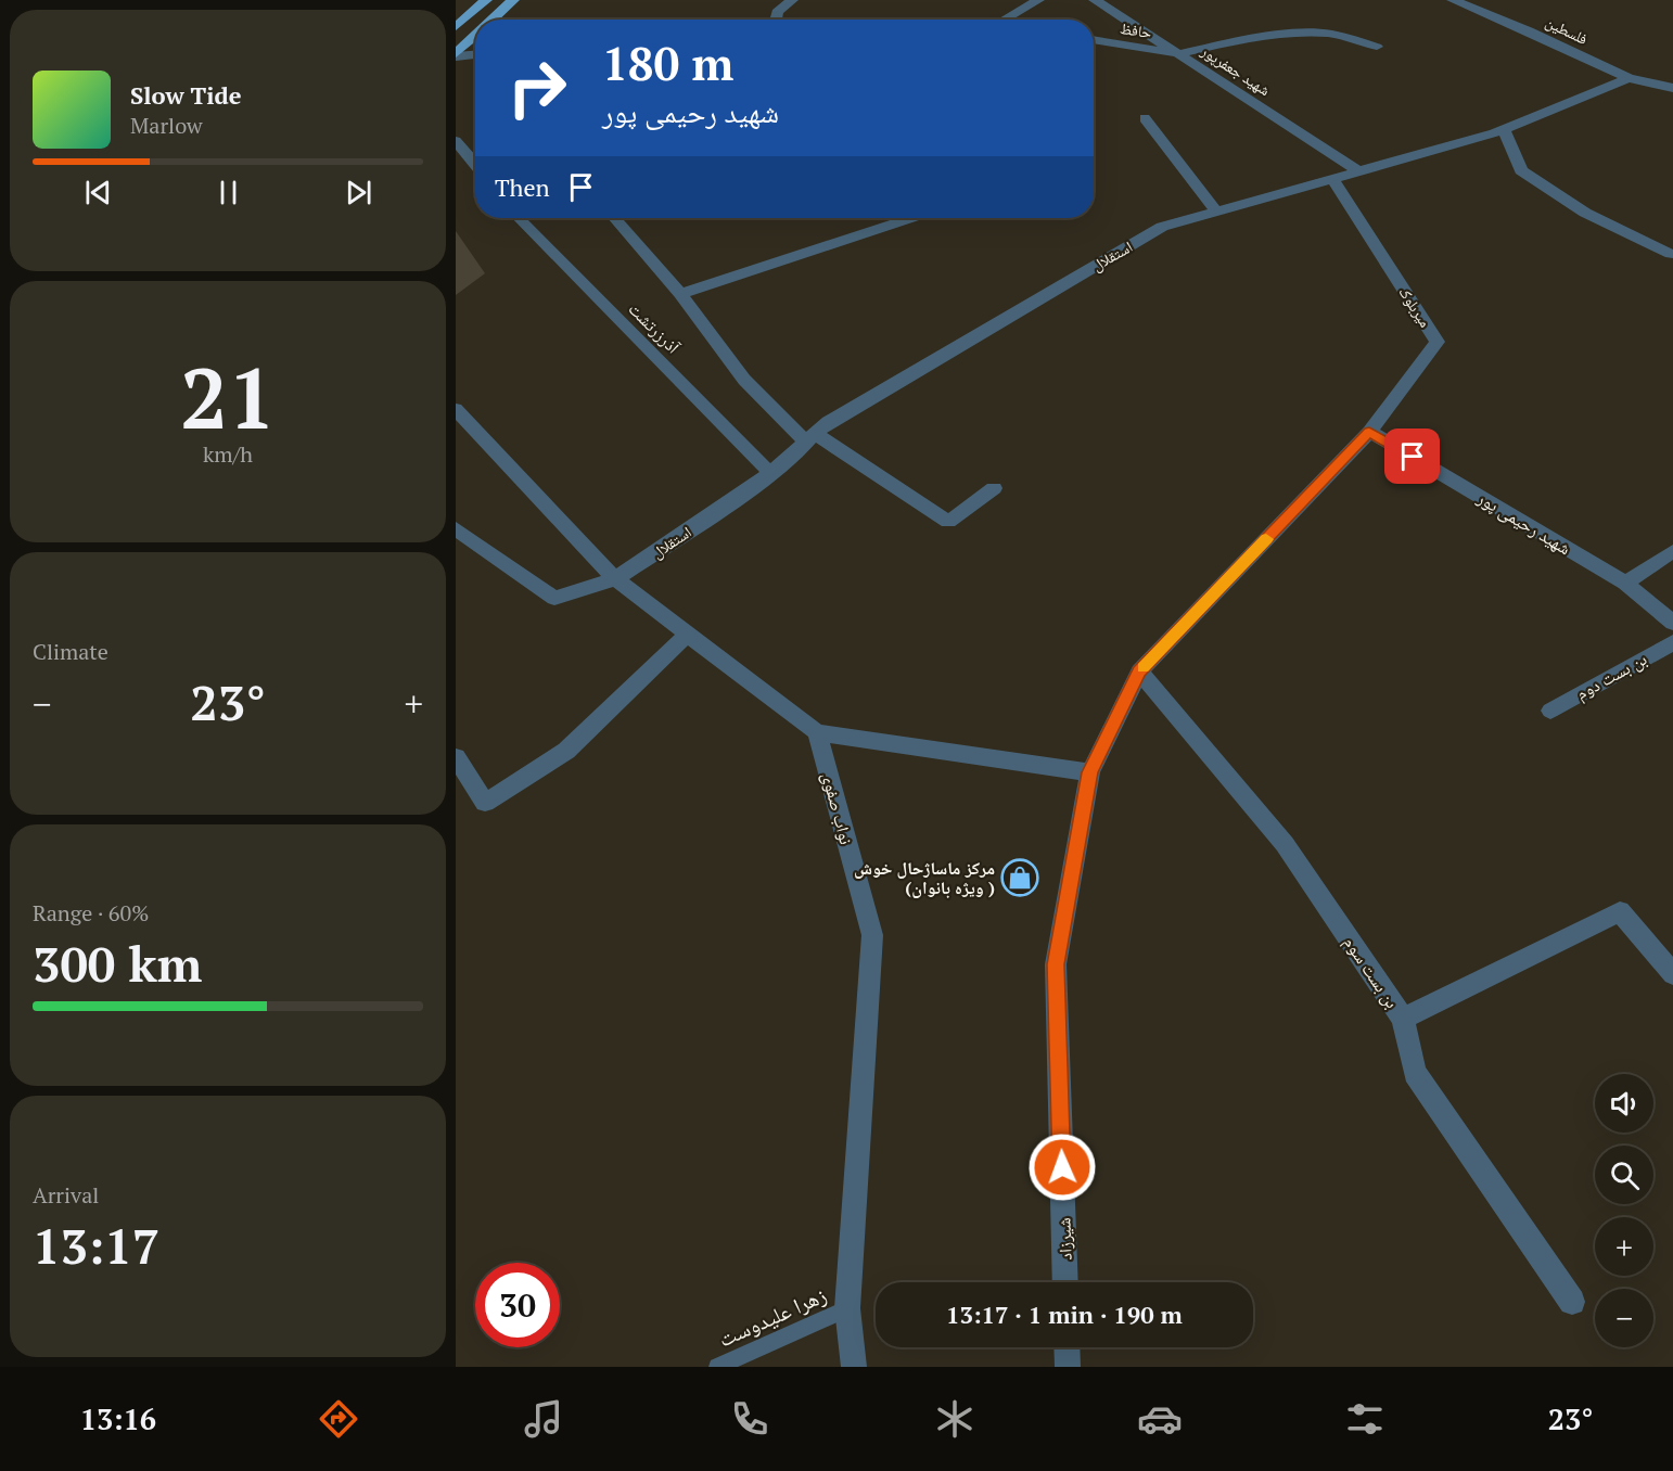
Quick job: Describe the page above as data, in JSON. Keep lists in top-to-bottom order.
{
  "streets": {
    "street": [
      "حافظ",
      "فلسطین",
      "شهید جعفرپور",
      "استقلال",
      "میربلوک",
      "آذرزرتشت",
      "شهید رحیمی پور",
      "بن بست دوم",
      "نواب صفوی",
      "بن بست سوم",
      "شیرزاد"
    ],
    "lane": ["زهرا علیدوست"]
  },
  "crossings": [
    ["حافظ", "شهید جعفرپور"],
    ["فلسطین", "استقلال"],
    ["شهید جعفرپور", "استقلال"],
    ["استقلال", "میربلوک"],
    ["استقلال", "آذرزرتشت"],
    ["میربلوک", "شهید رحیمی پور"],
    ["میربلوک", "شیرزاد"],
    ["شهید رحیمی پور", "شیرزاد"],
    ["نواب صفوی", "زهرا علیدوست"],
    ["بن بست سوم", "شیرزاد"]
  ],
  "places": {
    "shop": ["مرکز ماساژحال خوش (ویژه بانوان )"]
  },
  "page": {
    "turn": ["180 m", "شهید رحیمی پور"],
    "song": ["Slow Tide", "Marlow"],
    "then": "Then",
    "tile": [
      ["21", "km/h"],
      "Climate",
      ["Range · 60%", "300 km"],
      ["Arrival", "13:17"]
    ],
    "heat": ["−", "23°", "+"],
    "map_buttons": ["+", "−"],
    "limit": "30",
    "trip": "13:17 · 1 min · 190 m",
    "tabs": ["13:16", "23°"]
  }
}
